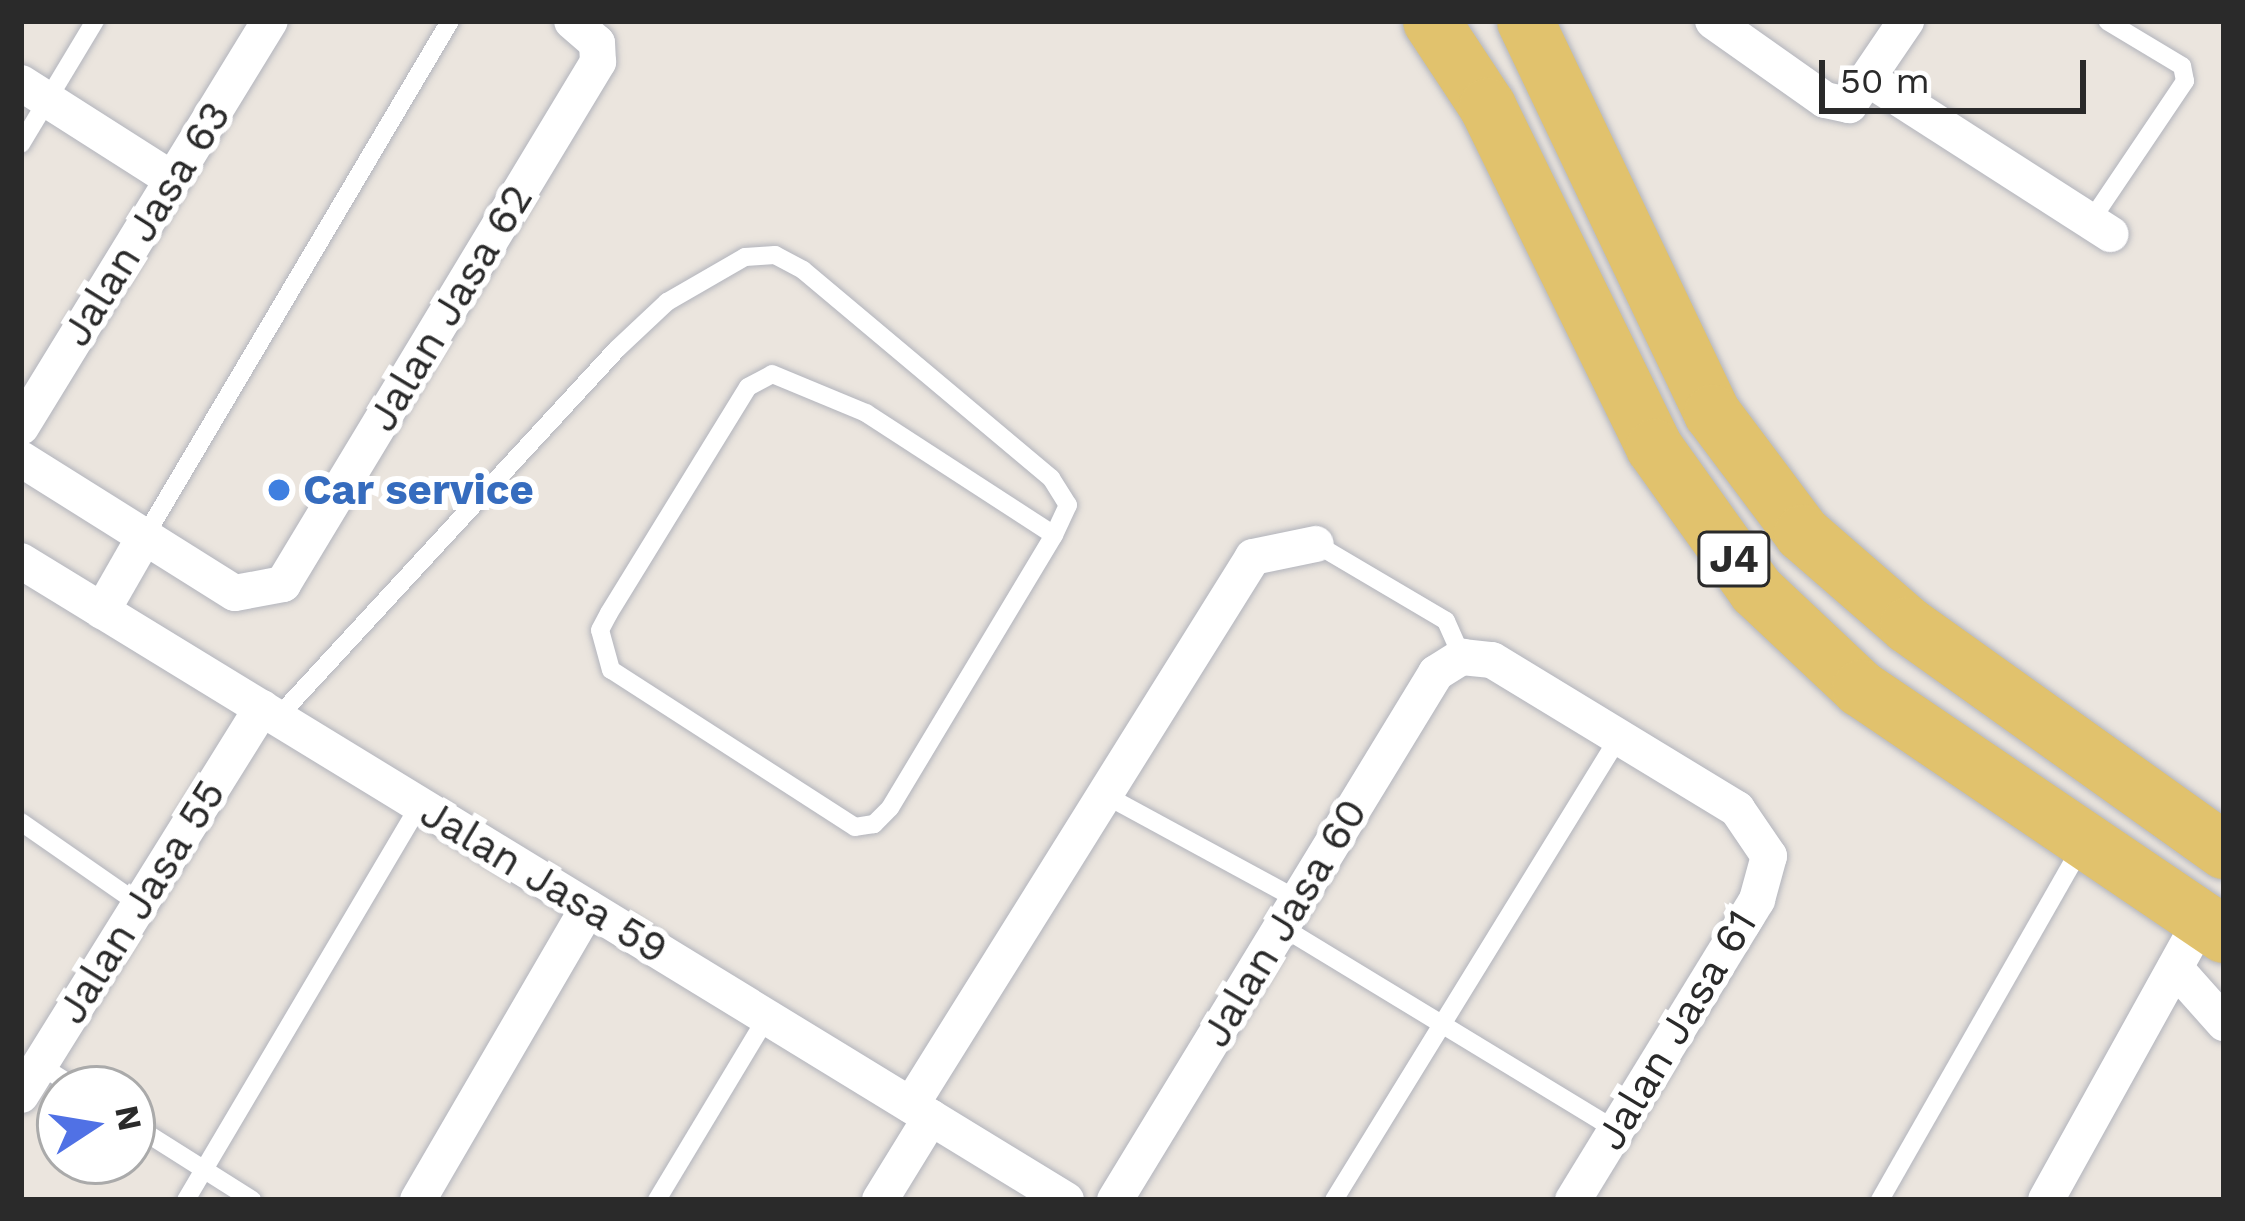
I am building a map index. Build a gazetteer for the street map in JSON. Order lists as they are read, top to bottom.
{
  "streets": {
    "main road": ["J4"],
    "street": [
      "Jalan Jasa 63",
      "Jalan Jasa 62",
      "Jalan Jasa 59",
      "Jalan Jasa 55",
      "Jalan Jasa 60",
      "Jalan Jasa 61"
    ]
  },
  "crossings": [
    ["Jalan Jasa 59", "Jalan Jasa 55"]
  ],
  "places": ["Car service"],
  "scale_bar": "50 m",
  "north": "right"
}
